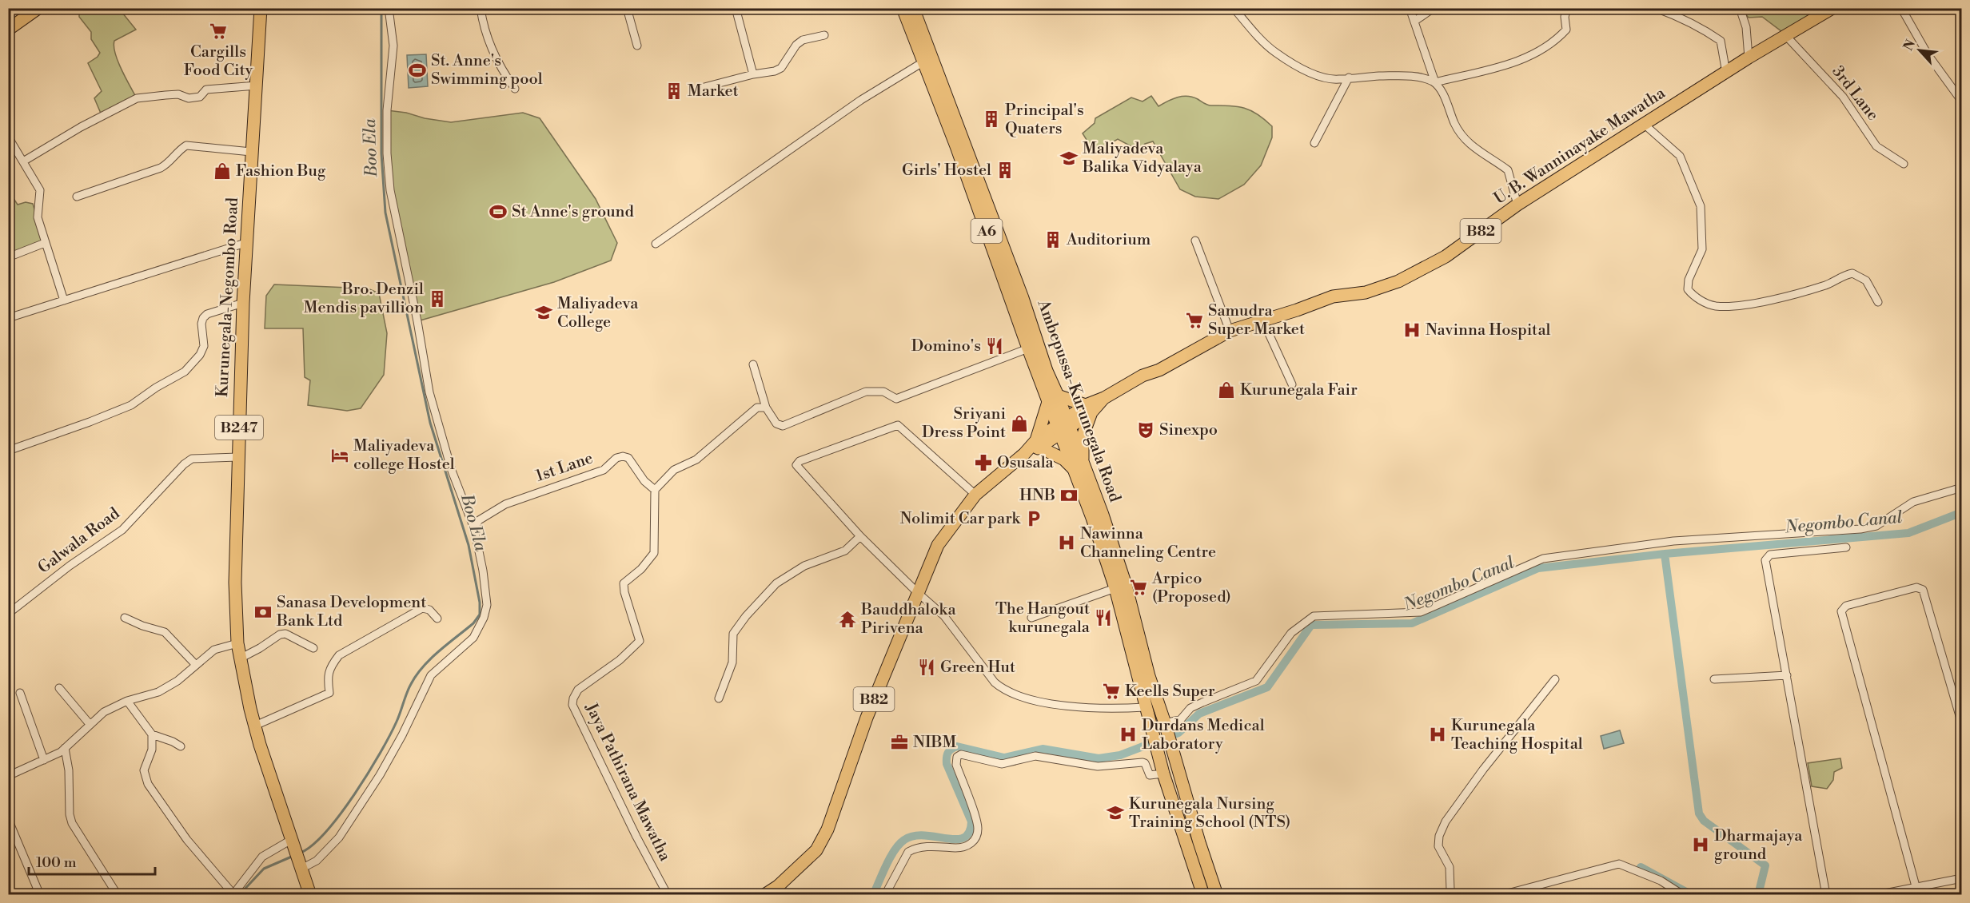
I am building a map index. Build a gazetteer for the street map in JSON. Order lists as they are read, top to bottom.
{
  "streets": {
    "main road": [
      "U. B. Wanninayake Mawatha",
      "A6",
      "B82",
      "Kurunegala-Negombo Road",
      "Ambepussa-Kurunegala Road",
      "B247"
    ],
    "street": [
      "3rd Lane",
      "1st Lane",
      "Galwala Road",
      "Jaya Pathirana Mawatha"
    ]
  },
  "crossings": [
    ["3rd Lane", "U. B. Wanninayake Mawatha"],
    ["U. B. Wanninayake Mawatha", "B82"],
    ["U. B. Wanninayake Mawatha", "Ambepussa-Kurunegala Road"],
    ["B82", "Ambepussa-Kurunegala Road"],
    ["Kurunegala-Negombo Road", "B247"],
    ["Kurunegala-Negombo Road", "Galwala Road"],
    ["1st Lane", "Jaya Pathirana Mawatha"]
  ],
  "water": ["Boo Ela", "Negombo Canal"],
  "places": {
    "supermarket": [
      "Cargills Food City",
      "Samudra Super Market",
      "Arpico (Proposed)",
      "Keells Super"
    ],
    "sports": ["St. Anne's Swimming pool", "St Anne's ground"],
    "building": [
      "Market",
      "Principal's Quaters",
      "Girls' Hostel",
      "Auditorium",
      "Bro. Denzil Mendis pavillion"
    ],
    "school or university": ["Maliyadeva Balika Vidyalaya", "Maliyadeva College", "Kurunegala Nursing Training School (NTS)"],
    "shop": ["Fashion Bug", "Kurunegala Fair", "Sriyani Dress Point"],
    "hospital": [
      "Navinna Hospital",
      "Nawinna Channeling Centre",
      "Durdans Medical Laboratory",
      "Kurunegala Teaching Hospital",
      "Dharmajaya ground"
    ],
    "restaurant": ["Domino's", "The Hangout kurunegala", "Green Hut"],
    "theatre": ["Sinexpo"],
    "hotel": ["Maliyadeva college Hostel"],
    "pharmacy": ["Osusala"],
    "bank": ["HNB", "Sanasa Development Bank Ltd"],
    "parking": ["Nolimit Car park"],
    "temple": ["Bauddhaloka Pirivena"],
    "office": ["NIBM"]
  },
  "scale_bar": "100 m",
  "north": "top left"
}
